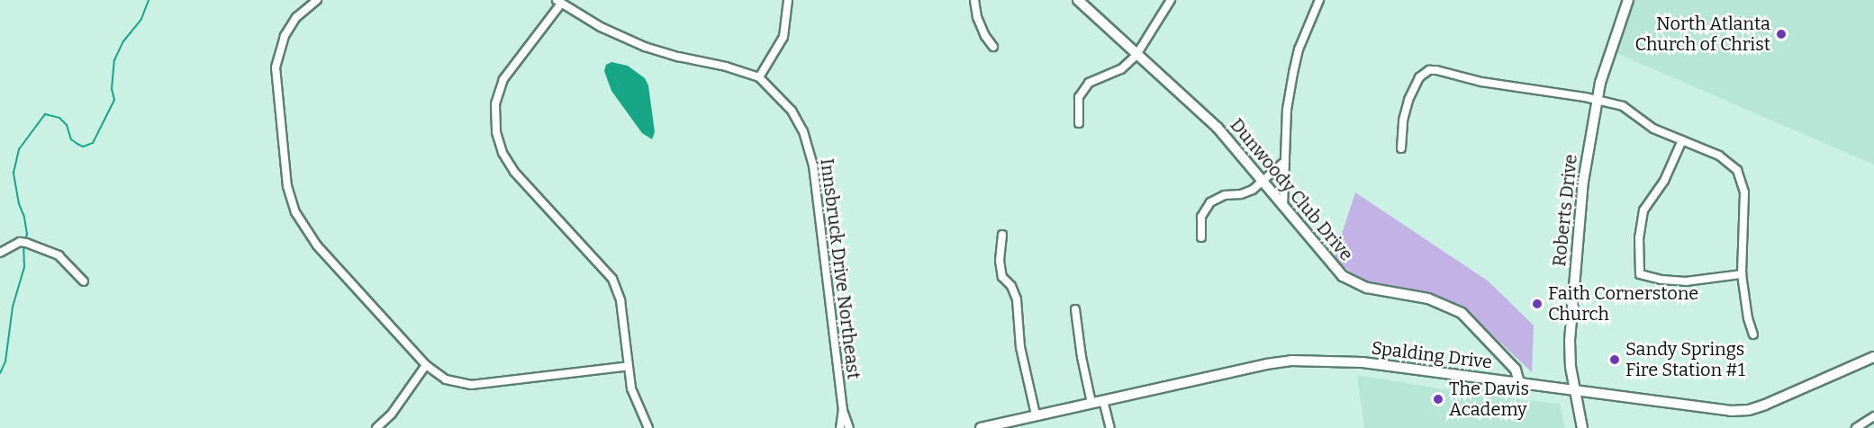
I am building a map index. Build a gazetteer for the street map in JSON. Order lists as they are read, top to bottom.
{
  "streets": {
    "street": [
      "Dunwoody Club Drive",
      "Roberts Drive",
      "Innsbruck Drive Northeast",
      "Spalding Drive"
    ]
  },
  "crossings": [
    ["Dunwoody Club Drive", "Spalding Drive"],
    ["Roberts Drive", "Spalding Drive"]
  ],
  "places": [
    "North Atlanta Church of Christ",
    "Faith Cornerstone Church",
    "Sandy Springs Fire Station #1",
    "The Davis Academy"
  ]
}
